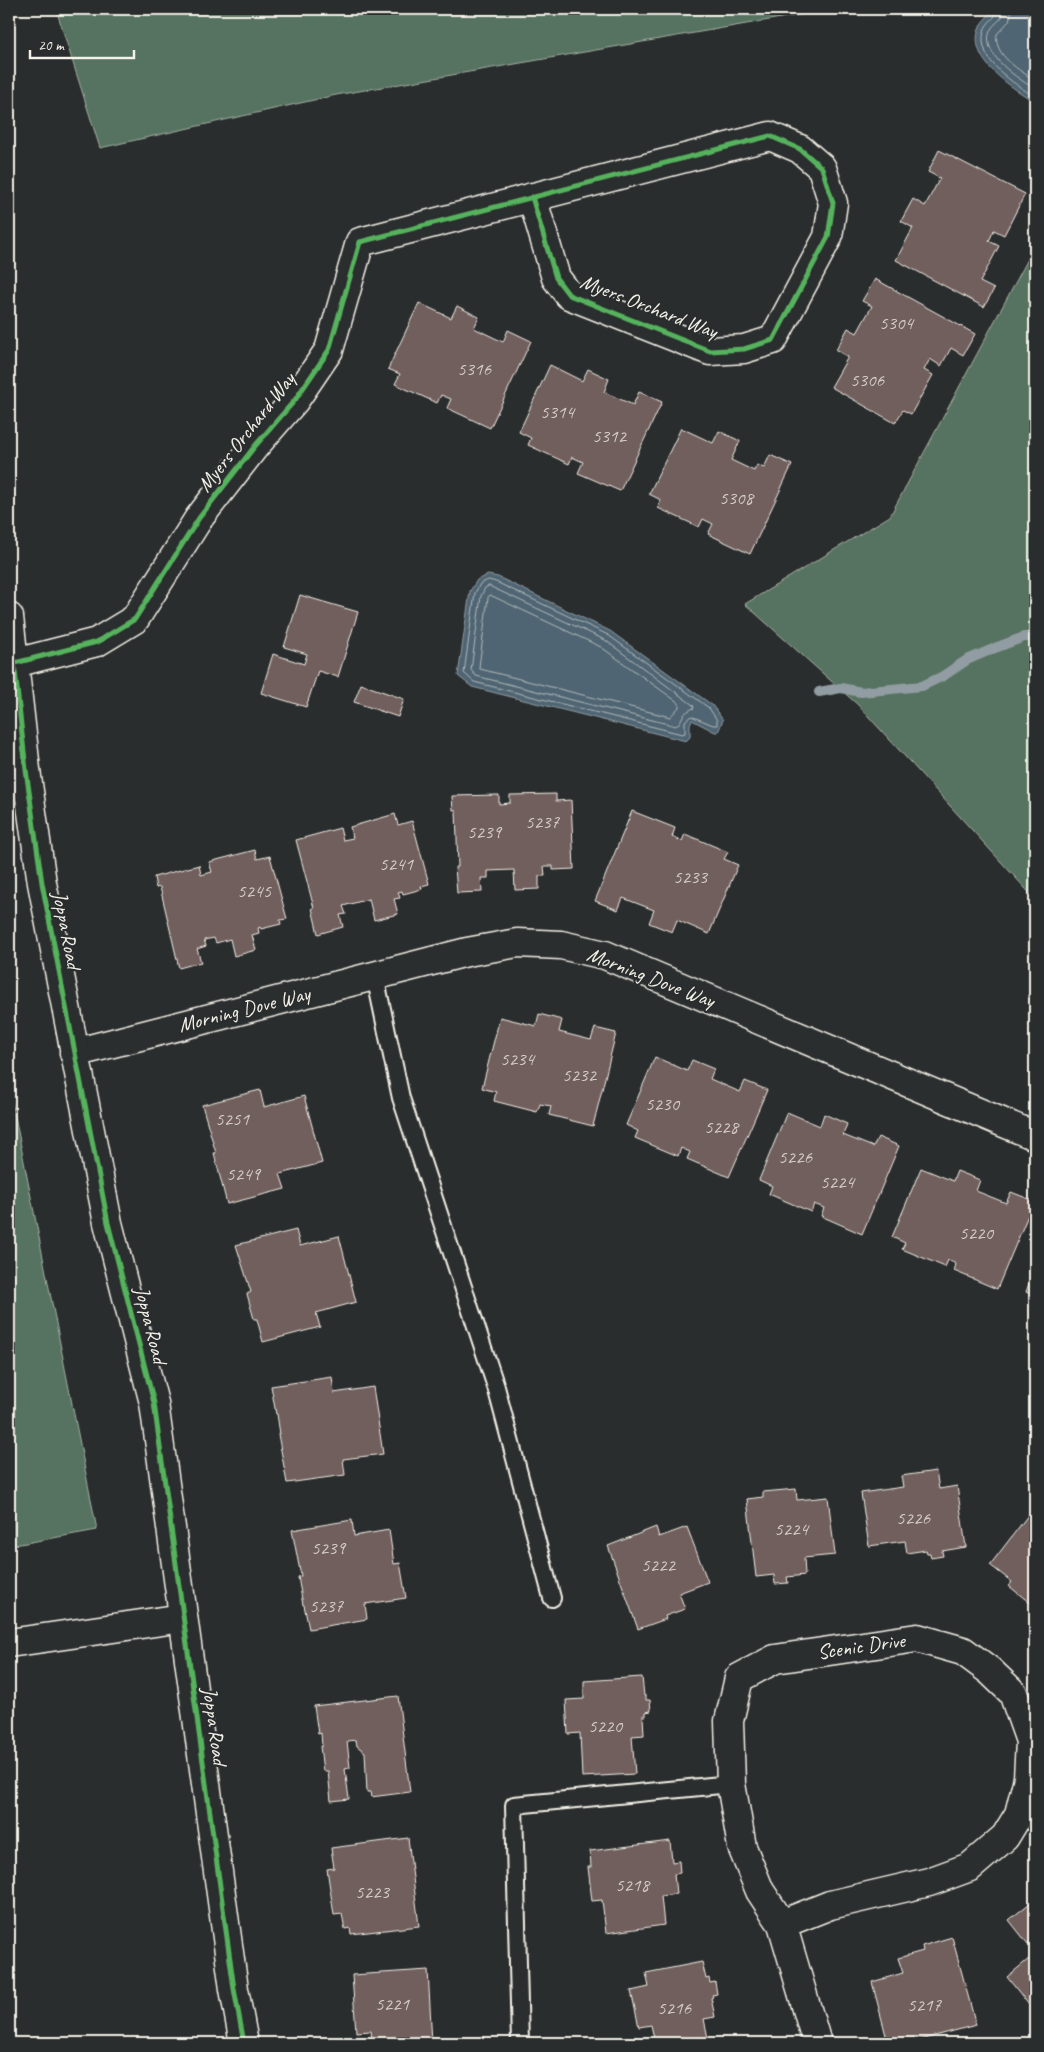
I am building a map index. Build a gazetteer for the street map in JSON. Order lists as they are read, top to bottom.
{
  "streets": {
    "street": [
      "Myers Orchard Way",
      "Joppa Road",
      "Morning Dove Way",
      "Scenic Drive"
    ]
  },
  "crossings": [
    ["Myers Orchard Way", "Joppa Road"],
    ["Joppa Road", "Morning Dove Way"]
  ],
  "house_numbers": [
    "5304",
    "5316",
    "5306",
    "5314",
    "5312",
    "5308",
    "5237",
    "5239",
    "5241",
    "5233",
    "5245",
    "5234",
    "5232",
    "5230",
    "5251",
    "5228",
    "5226",
    "5249",
    "5224",
    "5220",
    "5226",
    "5224",
    "5239",
    "5222",
    "5237",
    "5220",
    "5218",
    "5223",
    "5221",
    "5217",
    "5216"
  ],
  "scale_bar": "20 m"
}
